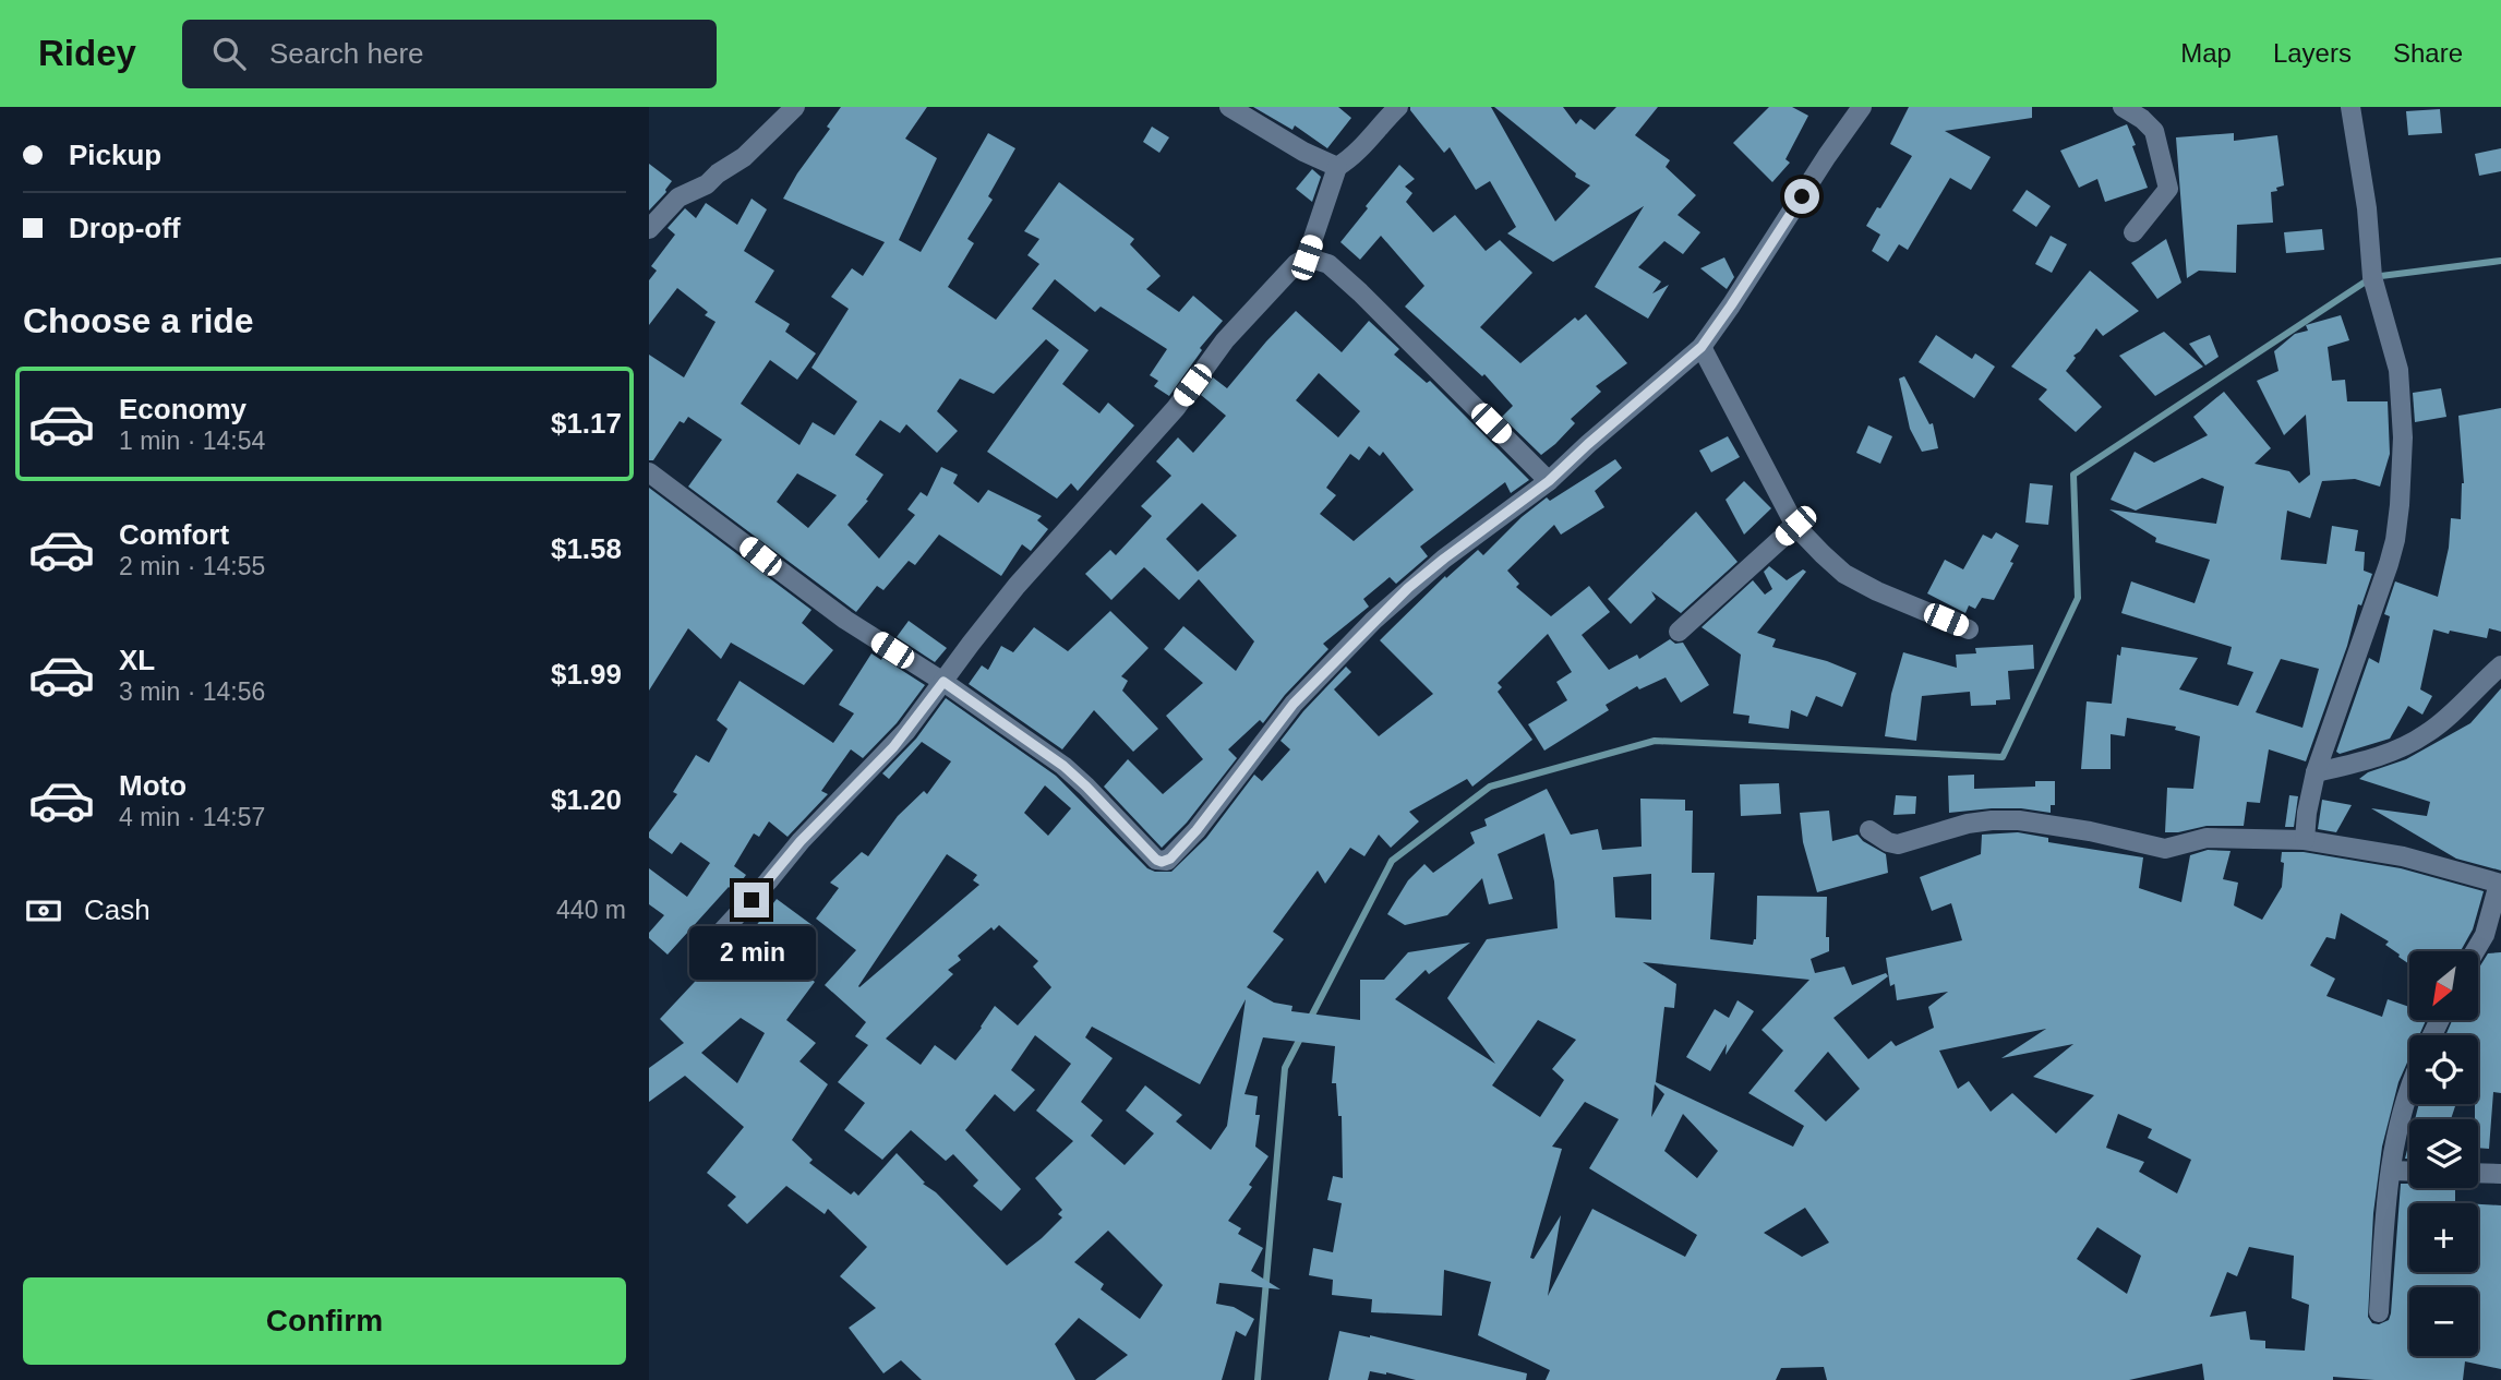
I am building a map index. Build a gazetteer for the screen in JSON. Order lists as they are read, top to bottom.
{
  "north": "bottom left",
  "page": {
    "header": "Ridey",
    "search": "Search here",
    "nav": ["Map", "Layers", "Share"],
    "banner": ["Pickup", "Drop-off"],
    "heading": "Choose a ride",
    "list": [
      {
        "name": "Economy",
        "note": "1 min · 14:54",
        "value": "$1.17"
      },
      {
        "name": "Comfort",
        "note": "2 min · 14:55",
        "value": "$1.58"
      },
      {
        "name": "XL",
        "note": "3 min · 14:56",
        "value": "$1.99"
      },
      {
        "name": "Moto",
        "note": "4 min · 14:57",
        "value": "$1.20"
      }
    ],
    "pay": ["Cash", "440 m"],
    "bubble": "2 min",
    "map_buttons": ["+", "−"],
    "buttons": "Confirm"
  }
}
